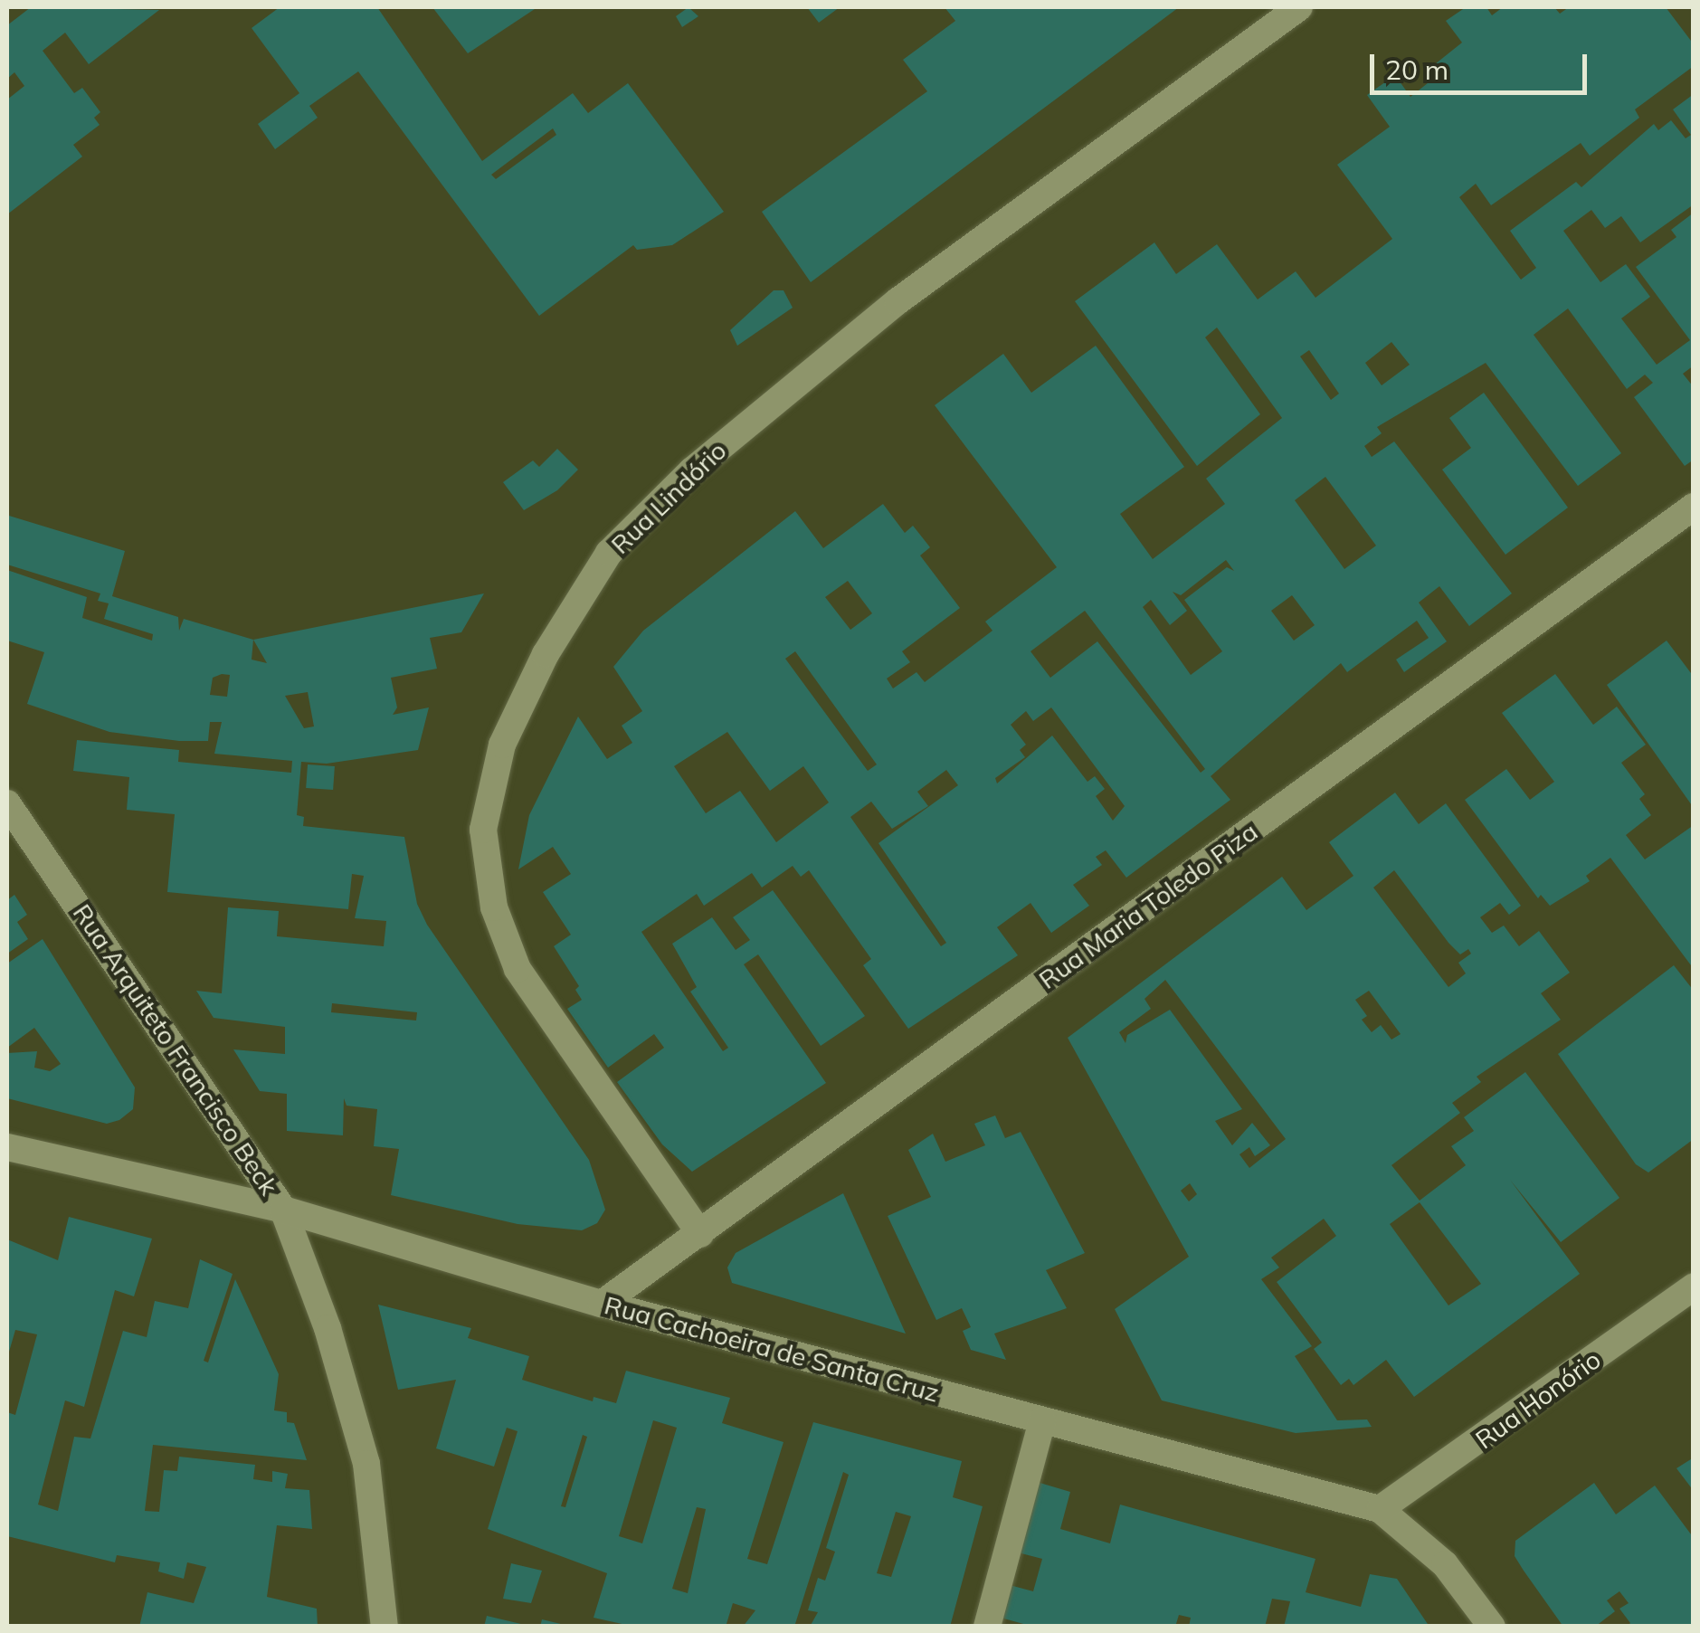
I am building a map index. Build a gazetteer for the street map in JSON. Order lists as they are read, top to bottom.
{
  "streets": {
    "street": [
      "Rua Lindório",
      "Rua Maria Toledo Piza",
      "Rua Arquiteto Francisco Beck",
      "Rua Cachoeira de Santa Cruz",
      "Rua Honório"
    ]
  },
  "crossings": [
    ["Rua Lindório", "Rua Maria Toledo Piza"],
    ["Rua Maria Toledo Piza", "Rua Cachoeira de Santa Cruz"],
    ["Rua Arquiteto Francisco Beck", "Rua Cachoeira de Santa Cruz"],
    ["Rua Cachoeira de Santa Cruz", "Rua Honório"]
  ],
  "scale_bar": "20 m"
}
